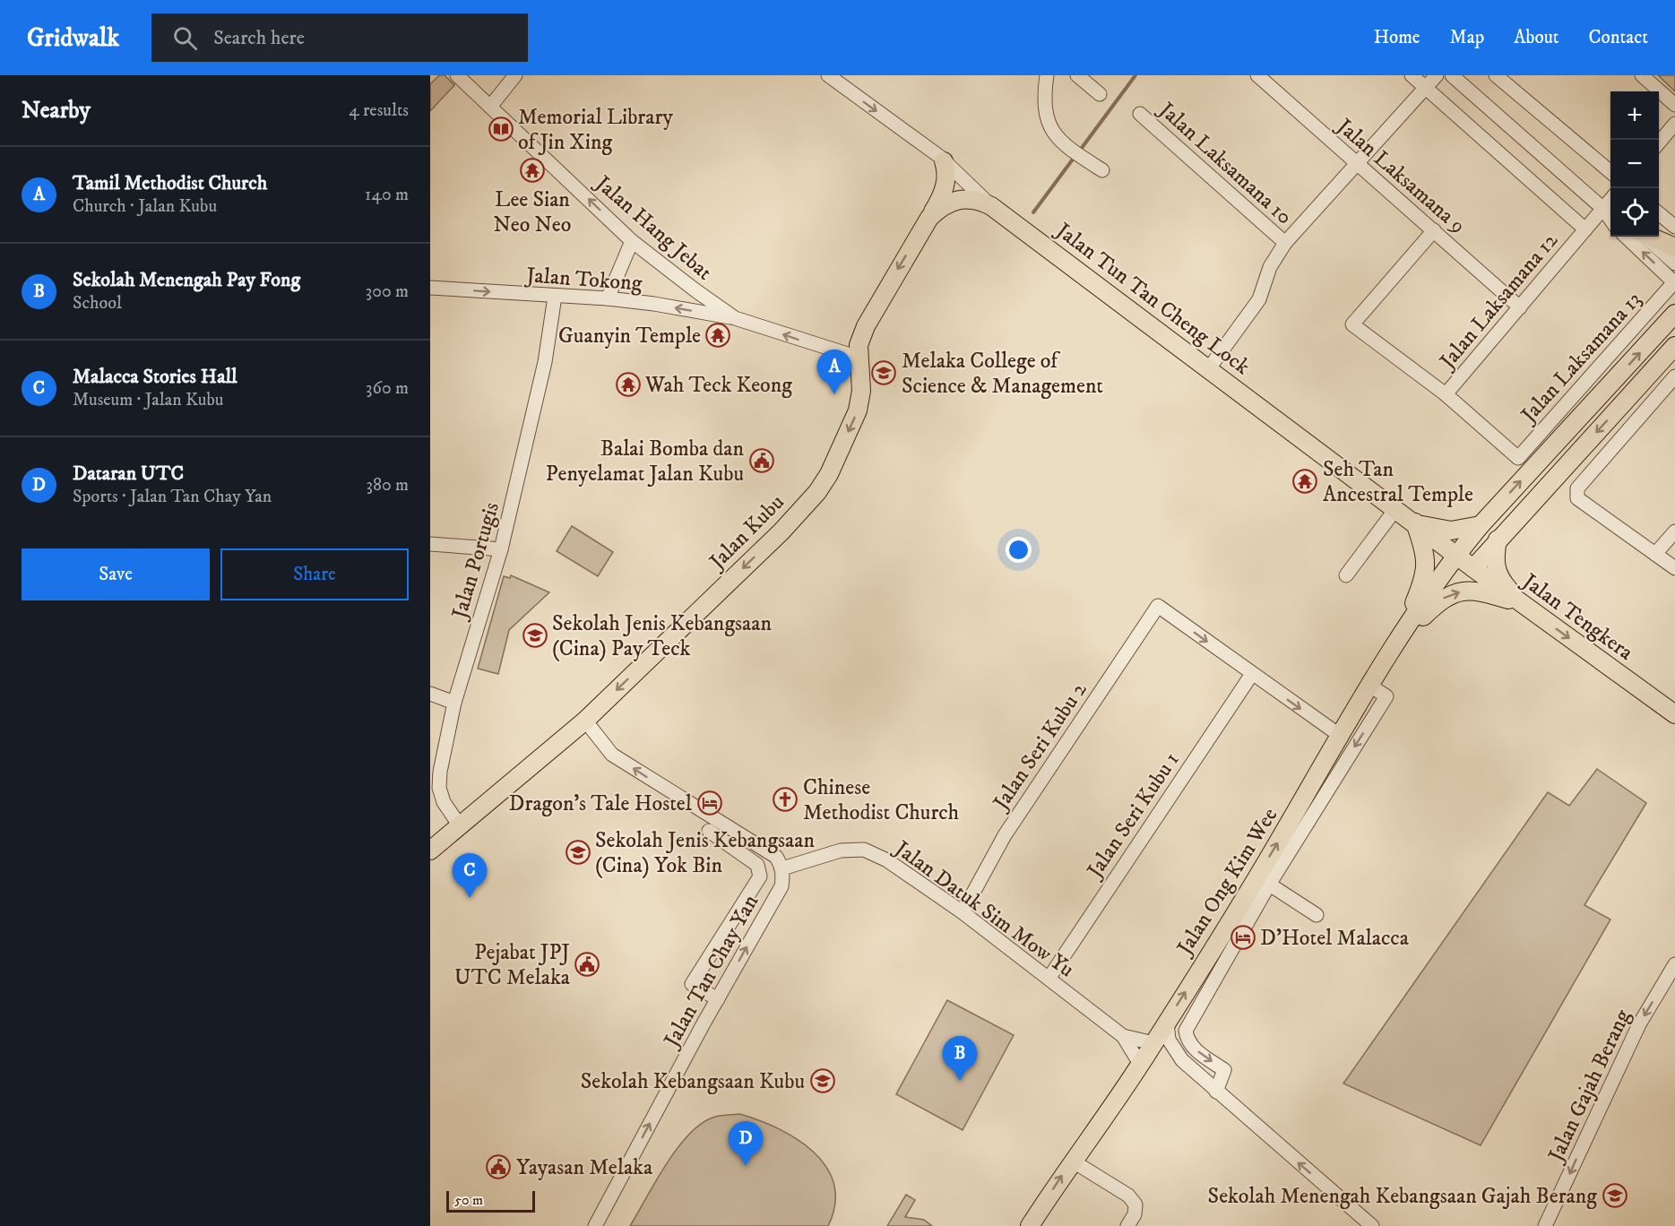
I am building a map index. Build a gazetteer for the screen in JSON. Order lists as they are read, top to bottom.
{
  "streets": {
    "main road": [
      "Jalan Tun Tan Cheng Lock",
      "Jalan Kubu",
      "Jalan Tengkera",
      "Jalan Ong Kim Wee"
    ],
    "street": [
      "Jalan Laksamana 10",
      "Jalan Laksamana 9",
      "Jalan Hang Jebat",
      "Jalan Tokong",
      "Jalan Laksamana 12",
      "Jalan Laksamana 13",
      "Jalan Portugis",
      "Jalan Seri Kubu 2",
      "Jalan Seri Kubu 1",
      "Jalan Datuk Sim Mow Yu",
      "Jalan Tan Chay Yan",
      "Jalan Gajah Berang"
    ]
  },
  "crossings": [
    ["Jalan Laksamana 9", "Jalan Laksamana 12"],
    ["Jalan Hang Jebat", "Jalan Tokong"],
    ["Jalan Hang Jebat", "Jalan Kubu"],
    ["Jalan Tokong", "Jalan Portugis"],
    ["Jalan Tun Tan Cheng Lock", "Jalan Kubu"],
    ["Jalan Tun Tan Cheng Lock", "Jalan Tengkera"],
    ["Jalan Tun Tan Cheng Lock", "Jalan Ong Kim Wee"],
    ["Jalan Laksamana 12", "Jalan Laksamana 13"],
    ["Jalan Kubu", "Jalan Portugis"],
    ["Jalan Tengkera", "Jalan Ong Kim Wee"],
    ["Jalan Seri Kubu 2", "Jalan Seri Kubu 1"],
    ["Jalan Seri Kubu 2", "Jalan Datuk Sim Mow Yu"],
    ["Jalan Seri Kubu 1", "Jalan Datuk Sim Mow Yu"],
    ["Jalan Ong Kim Wee", "Jalan Datuk Sim Mow Yu"],
    ["Jalan Datuk Sim Mow Yu", "Jalan Tan Chay Yan"]
  ],
  "one_way": [
    "Jalan Hang Jebat",
    "Jalan Kubu",
    "Jalan Tengkera",
    "Jalan Tan Chay Yan",
    "Jalan Gajah Berang"
  ],
  "places": {
    "library": ["Memorial Library of Jin Xing"],
    "temple": [
      "Lee Sian Neo Neo",
      "Guanyin Temple",
      "Wah Teck Keong",
      "Seh Tan Ancestral Temple"
    ],
    "school or university": [
      "Melaka College of Science & Management",
      "Sekolah Jenis Kebangsaan (Cina) Pay Teck",
      "Sekolah Jenis Kebangsaan (Cina) Yok Bin",
      "Sekolah Kebangsaan Kubu",
      "Sekolah Menengah Kebangsaan Gajah Berang"
    ],
    "public building": ["Balai Bomba dan Penyelamat Jalan Kubu", "Pejabat JPJ UTC Melaka", "Yayasan Melaka"],
    "church": ["Chinese Methodist Church"],
    "hotel": ["Dragon's Tale Hostel", "D'Hotel Malacca"]
  },
  "scale_bar": "50 m",
  "page": {
    "header": "Gridwalk",
    "search": "Search here",
    "nav": [
      "Home",
      "Map",
      "About",
      "Contact"
    ],
    "heading": ["Nearby", "4 results"],
    "map_buttons": ["+", "−"],
    "list": [
      {
        "mark": "A",
        "name": "Tamil Methodist Church",
        "note": "Church · Jalan Kubu",
        "value": "140 m"
      },
      {
        "mark": "B",
        "name": "Sekolah Menengah Pay Fong",
        "note": "School",
        "value": "300 m"
      },
      {
        "mark": "C",
        "name": "Malacca Stories Hall",
        "note": "Museum · Jalan Kubu",
        "value": "360 m"
      },
      {
        "mark": "D",
        "name": "Dataran UTC",
        "note": "Sports · Jalan Tan Chay Yan",
        "value": "380 m"
      }
    ],
    "pins": [
      "A",
      "C",
      "B",
      "D"
    ],
    "buttons": ["Save", "Share"],
    "scale": "50 m"
  }
}
